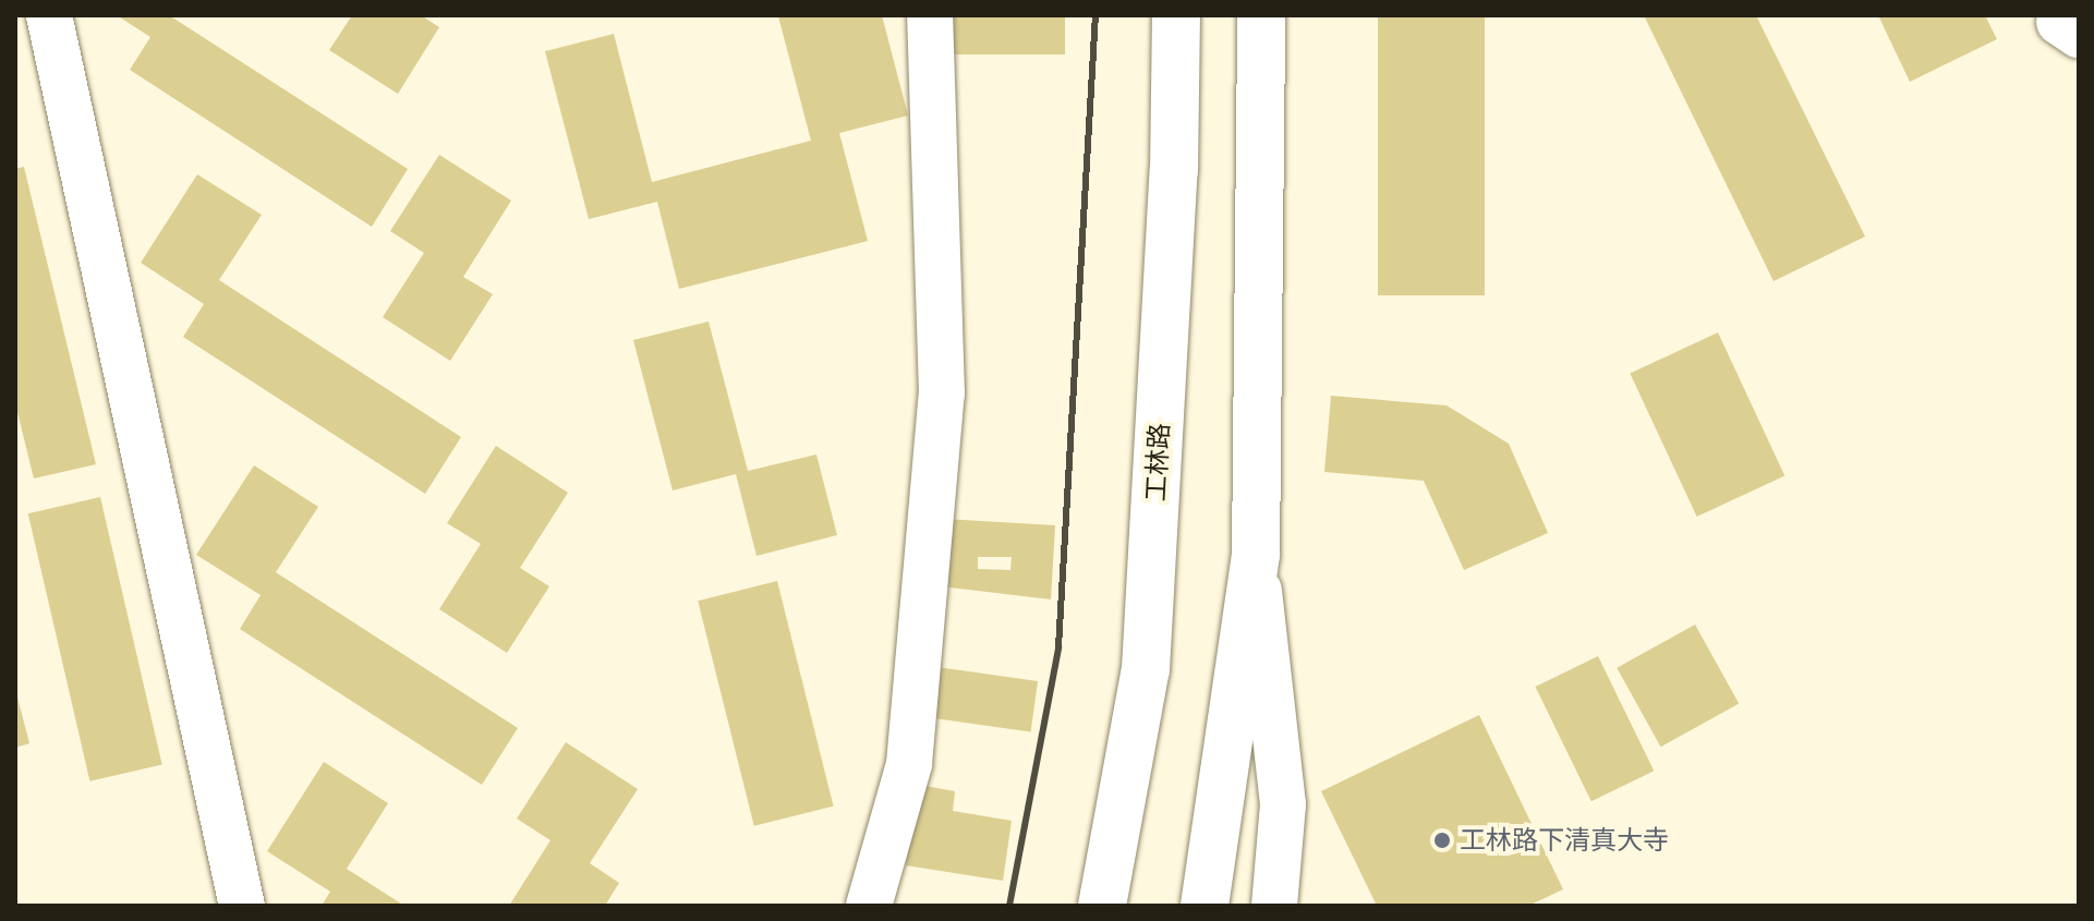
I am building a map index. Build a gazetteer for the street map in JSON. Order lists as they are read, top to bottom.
{
  "streets": {
    "highway": ["工林路"]
  },
  "places": ["工林路下清真大寺"]
}
